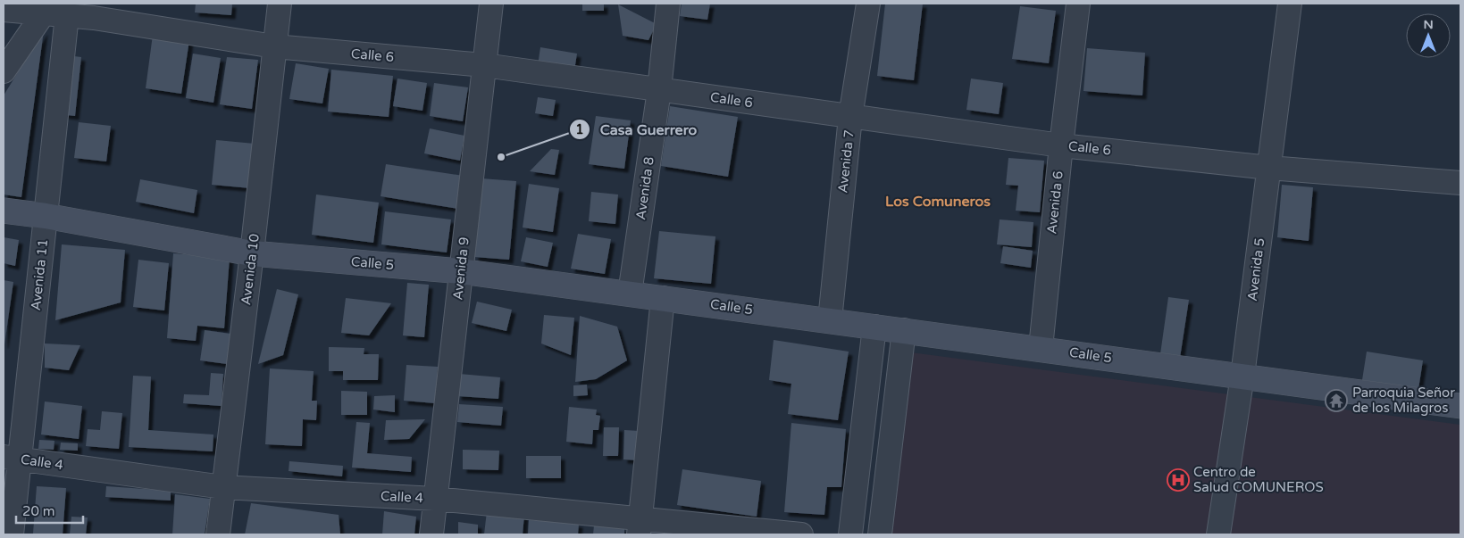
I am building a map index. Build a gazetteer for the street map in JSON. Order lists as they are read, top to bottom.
{
  "streets": {
    "street": [
      "Calle 6",
      "Avenida 7",
      "Avenida 8",
      "Avenida 6",
      "Calle 5",
      "Avenida 9",
      "Avenida 10",
      "Avenida 5",
      "Avenida 11",
      "Calle 4"
    ]
  },
  "crossings": [
    ["Calle 6", "Avenida 7"],
    ["Calle 6", "Avenida 8"],
    ["Calle 6", "Avenida 6"],
    ["Calle 6", "Avenida 9"],
    ["Calle 6", "Avenida 10"],
    ["Calle 6", "Avenida 5"],
    ["Calle 6", "Avenida 11"],
    ["Avenida 7", "Calle 5"],
    ["Avenida 8", "Calle 5"],
    ["Avenida 6", "Calle 5"],
    ["Calle 5", "Avenida 9"],
    ["Calle 5", "Avenida 10"],
    ["Calle 5", "Avenida 5"],
    ["Calle 5", "Avenida 11"],
    ["Avenida 9", "Calle 4"],
    ["Avenida 10", "Calle 4"],
    ["Avenida 11", "Calle 4"]
  ],
  "districts": ["Los Comuneros"],
  "places": {
    "other": ["Casa Guerrero"],
    "temple": ["Parroquia Señor de los Milagros"],
    "hospital": ["Centro de Salud COMUNEROS"]
  },
  "scale_bar": "20 m",
  "north": "top"
}
